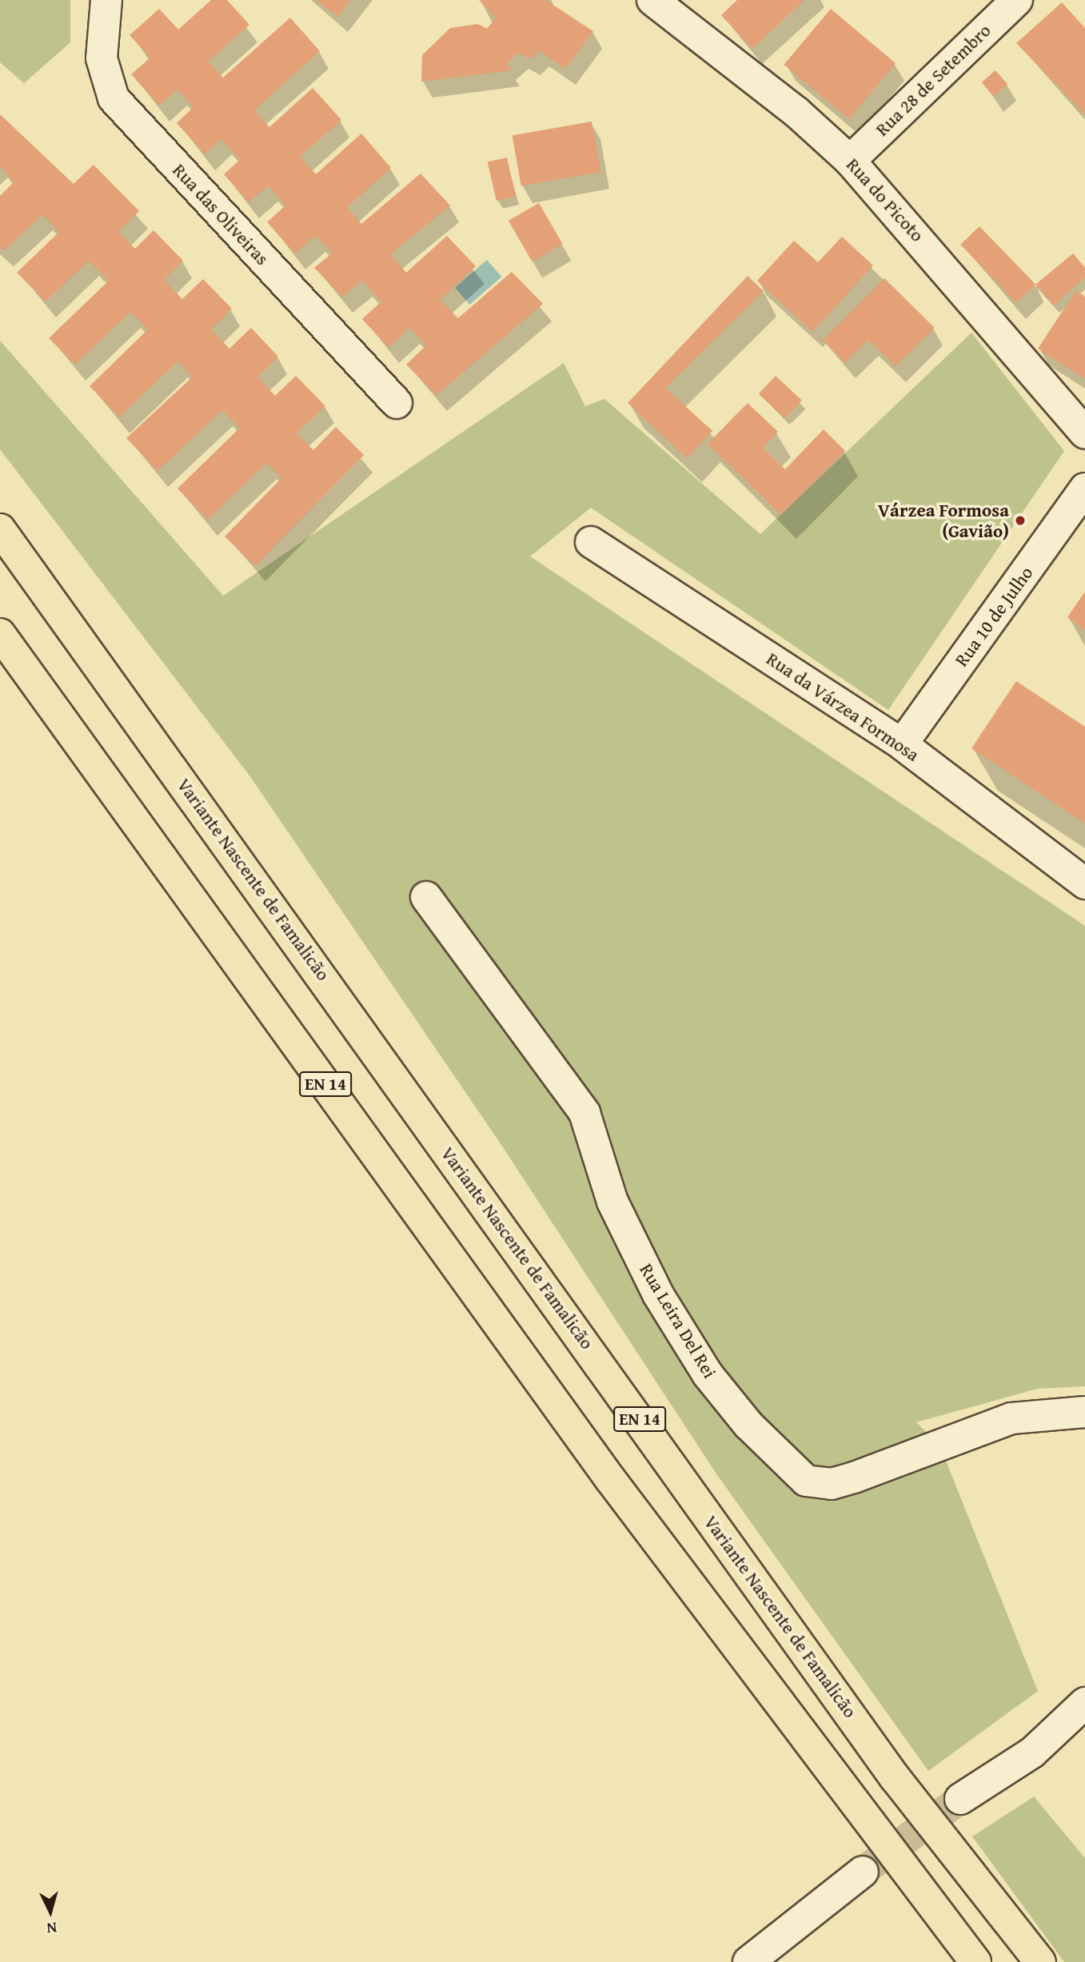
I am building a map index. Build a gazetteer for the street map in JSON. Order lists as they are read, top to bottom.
{
  "streets": {
    "highway": ["Variante Nascente de Famalicão", "EN 14"],
    "street": [
      "Rua 28 de Setembro",
      "Rua do Picoto",
      "Rua das Oliveiras",
      "Rua 10 de Julho",
      "Rua da Várzea Formosa",
      "Rua Leira Del Rei"
    ]
  },
  "crossings": [
    ["Rua 28 de Setembro", "Rua do Picoto"],
    ["Rua 10 de Julho", "Rua da Várzea Formosa"]
  ],
  "places": ["Várzea Formosa (Gavião)"],
  "north": "bottom"
}
